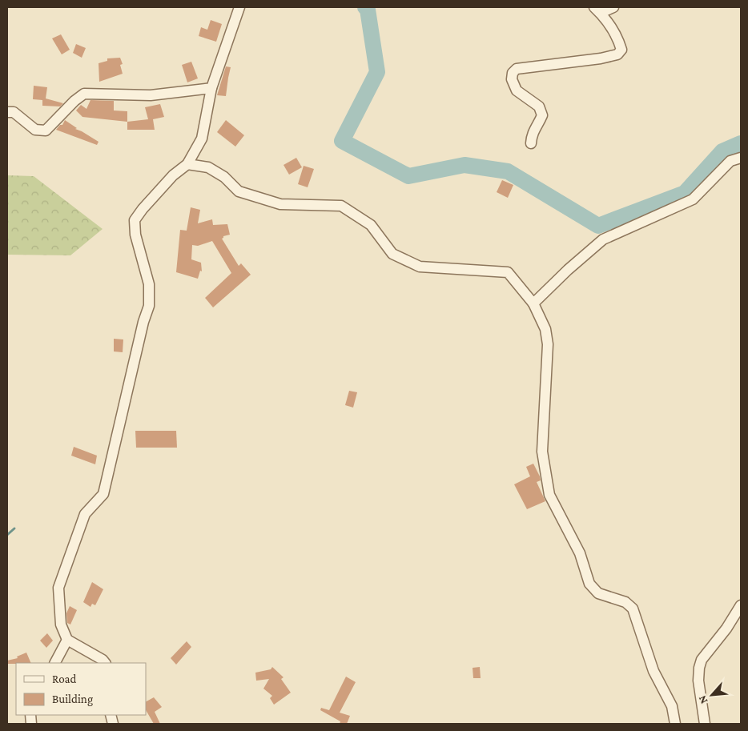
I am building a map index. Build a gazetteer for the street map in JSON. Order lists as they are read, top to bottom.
{
  "legend": ["Road", "Building"],
  "north": "bottom left"
}
